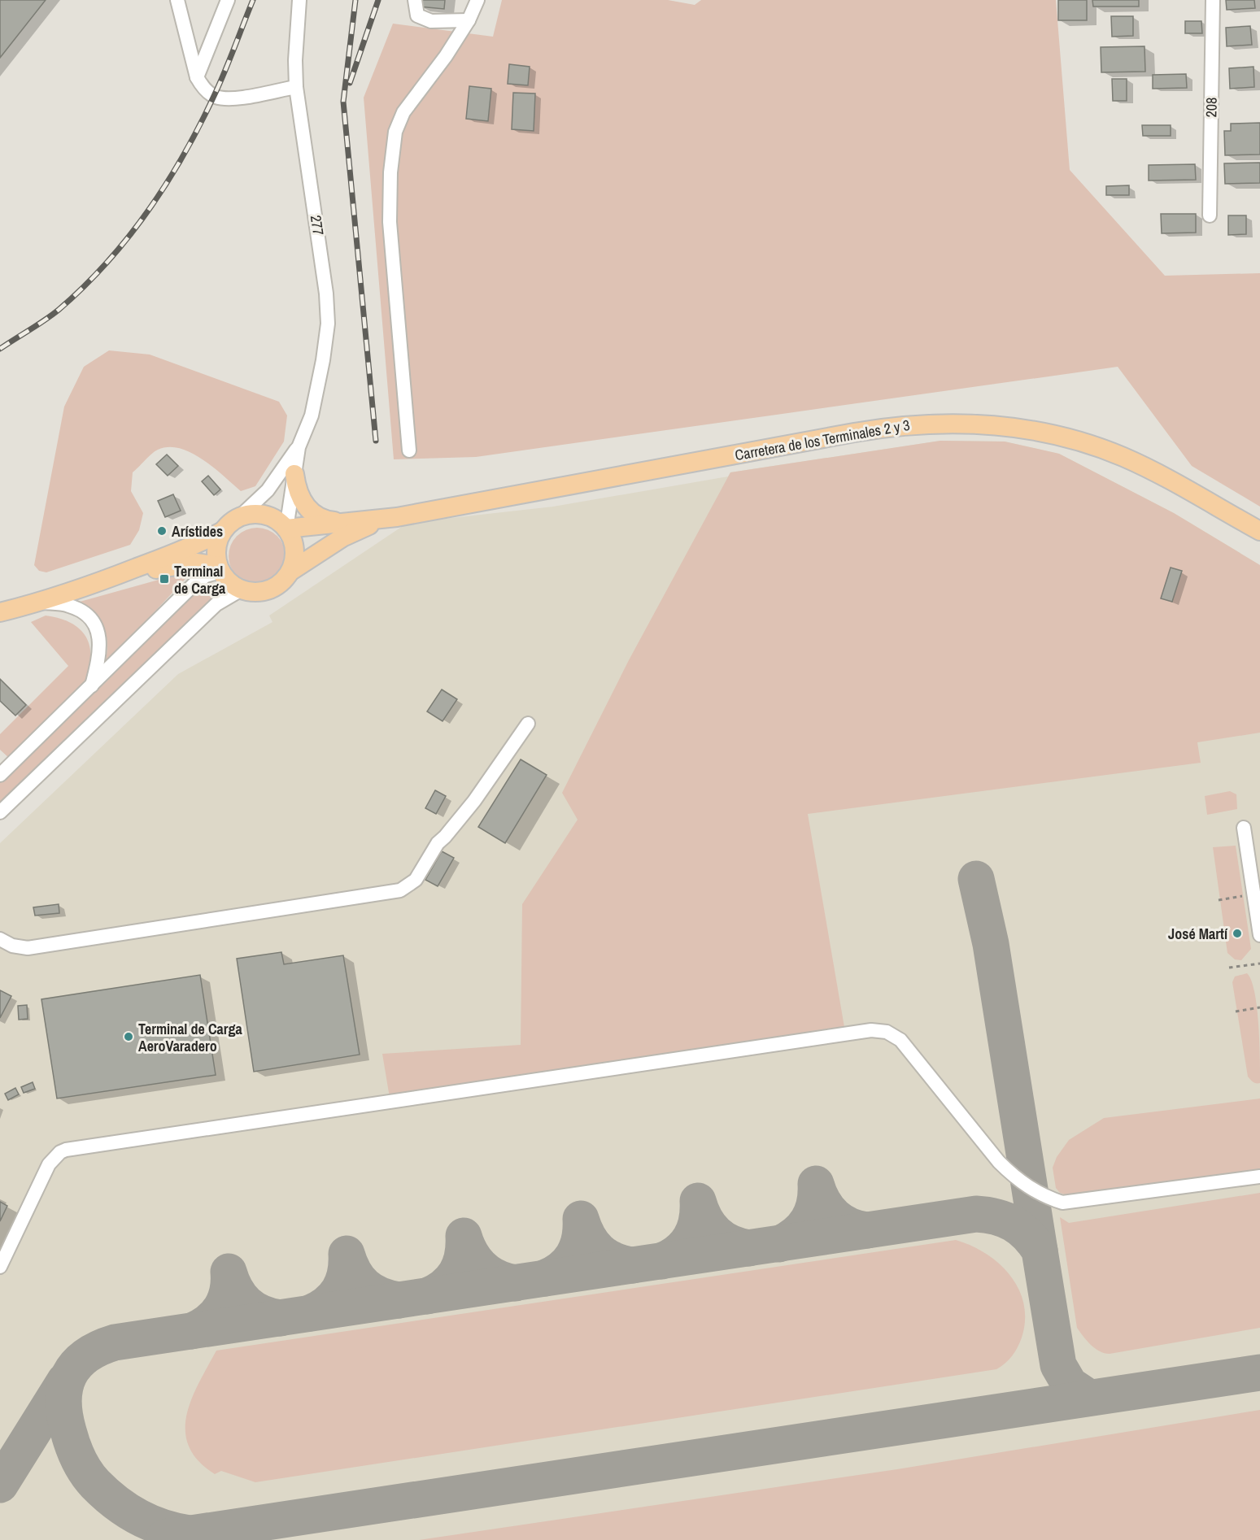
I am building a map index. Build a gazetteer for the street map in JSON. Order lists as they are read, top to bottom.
{
  "streets": {
    "main road": ["Carretera de los Terminales 2 y 3"],
    "street": ["208", "277"]
  },
  "crossings": [
    ["277", "Carretera de los Terminales 2 y 3"]
  ],
  "places": {
    "other": ["Arístides", "José Martí", "Terminal de Carga AeroVaradero"],
    "transit": ["Terminal de Carga"]
  }
}
